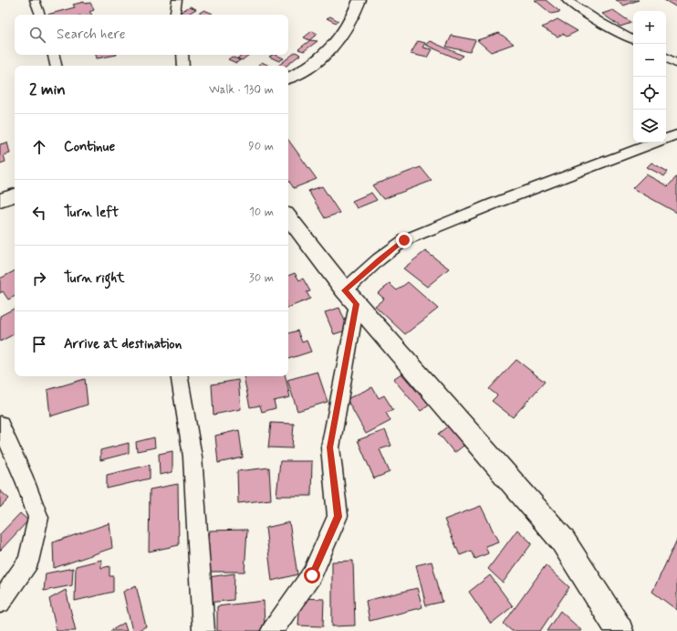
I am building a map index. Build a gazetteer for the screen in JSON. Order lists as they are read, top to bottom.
{
  "page": {
    "map_buttons": ["+", "−"],
    "search": "Search here",
    "heading": ["2 min", "Walk · 130 m"],
    "list": [
      ["Continue", "90 m"],
      ["Turn left", "10 m"],
      ["Turn right", "30 m"],
      "Arrive at destination"
    ]
  }
}
